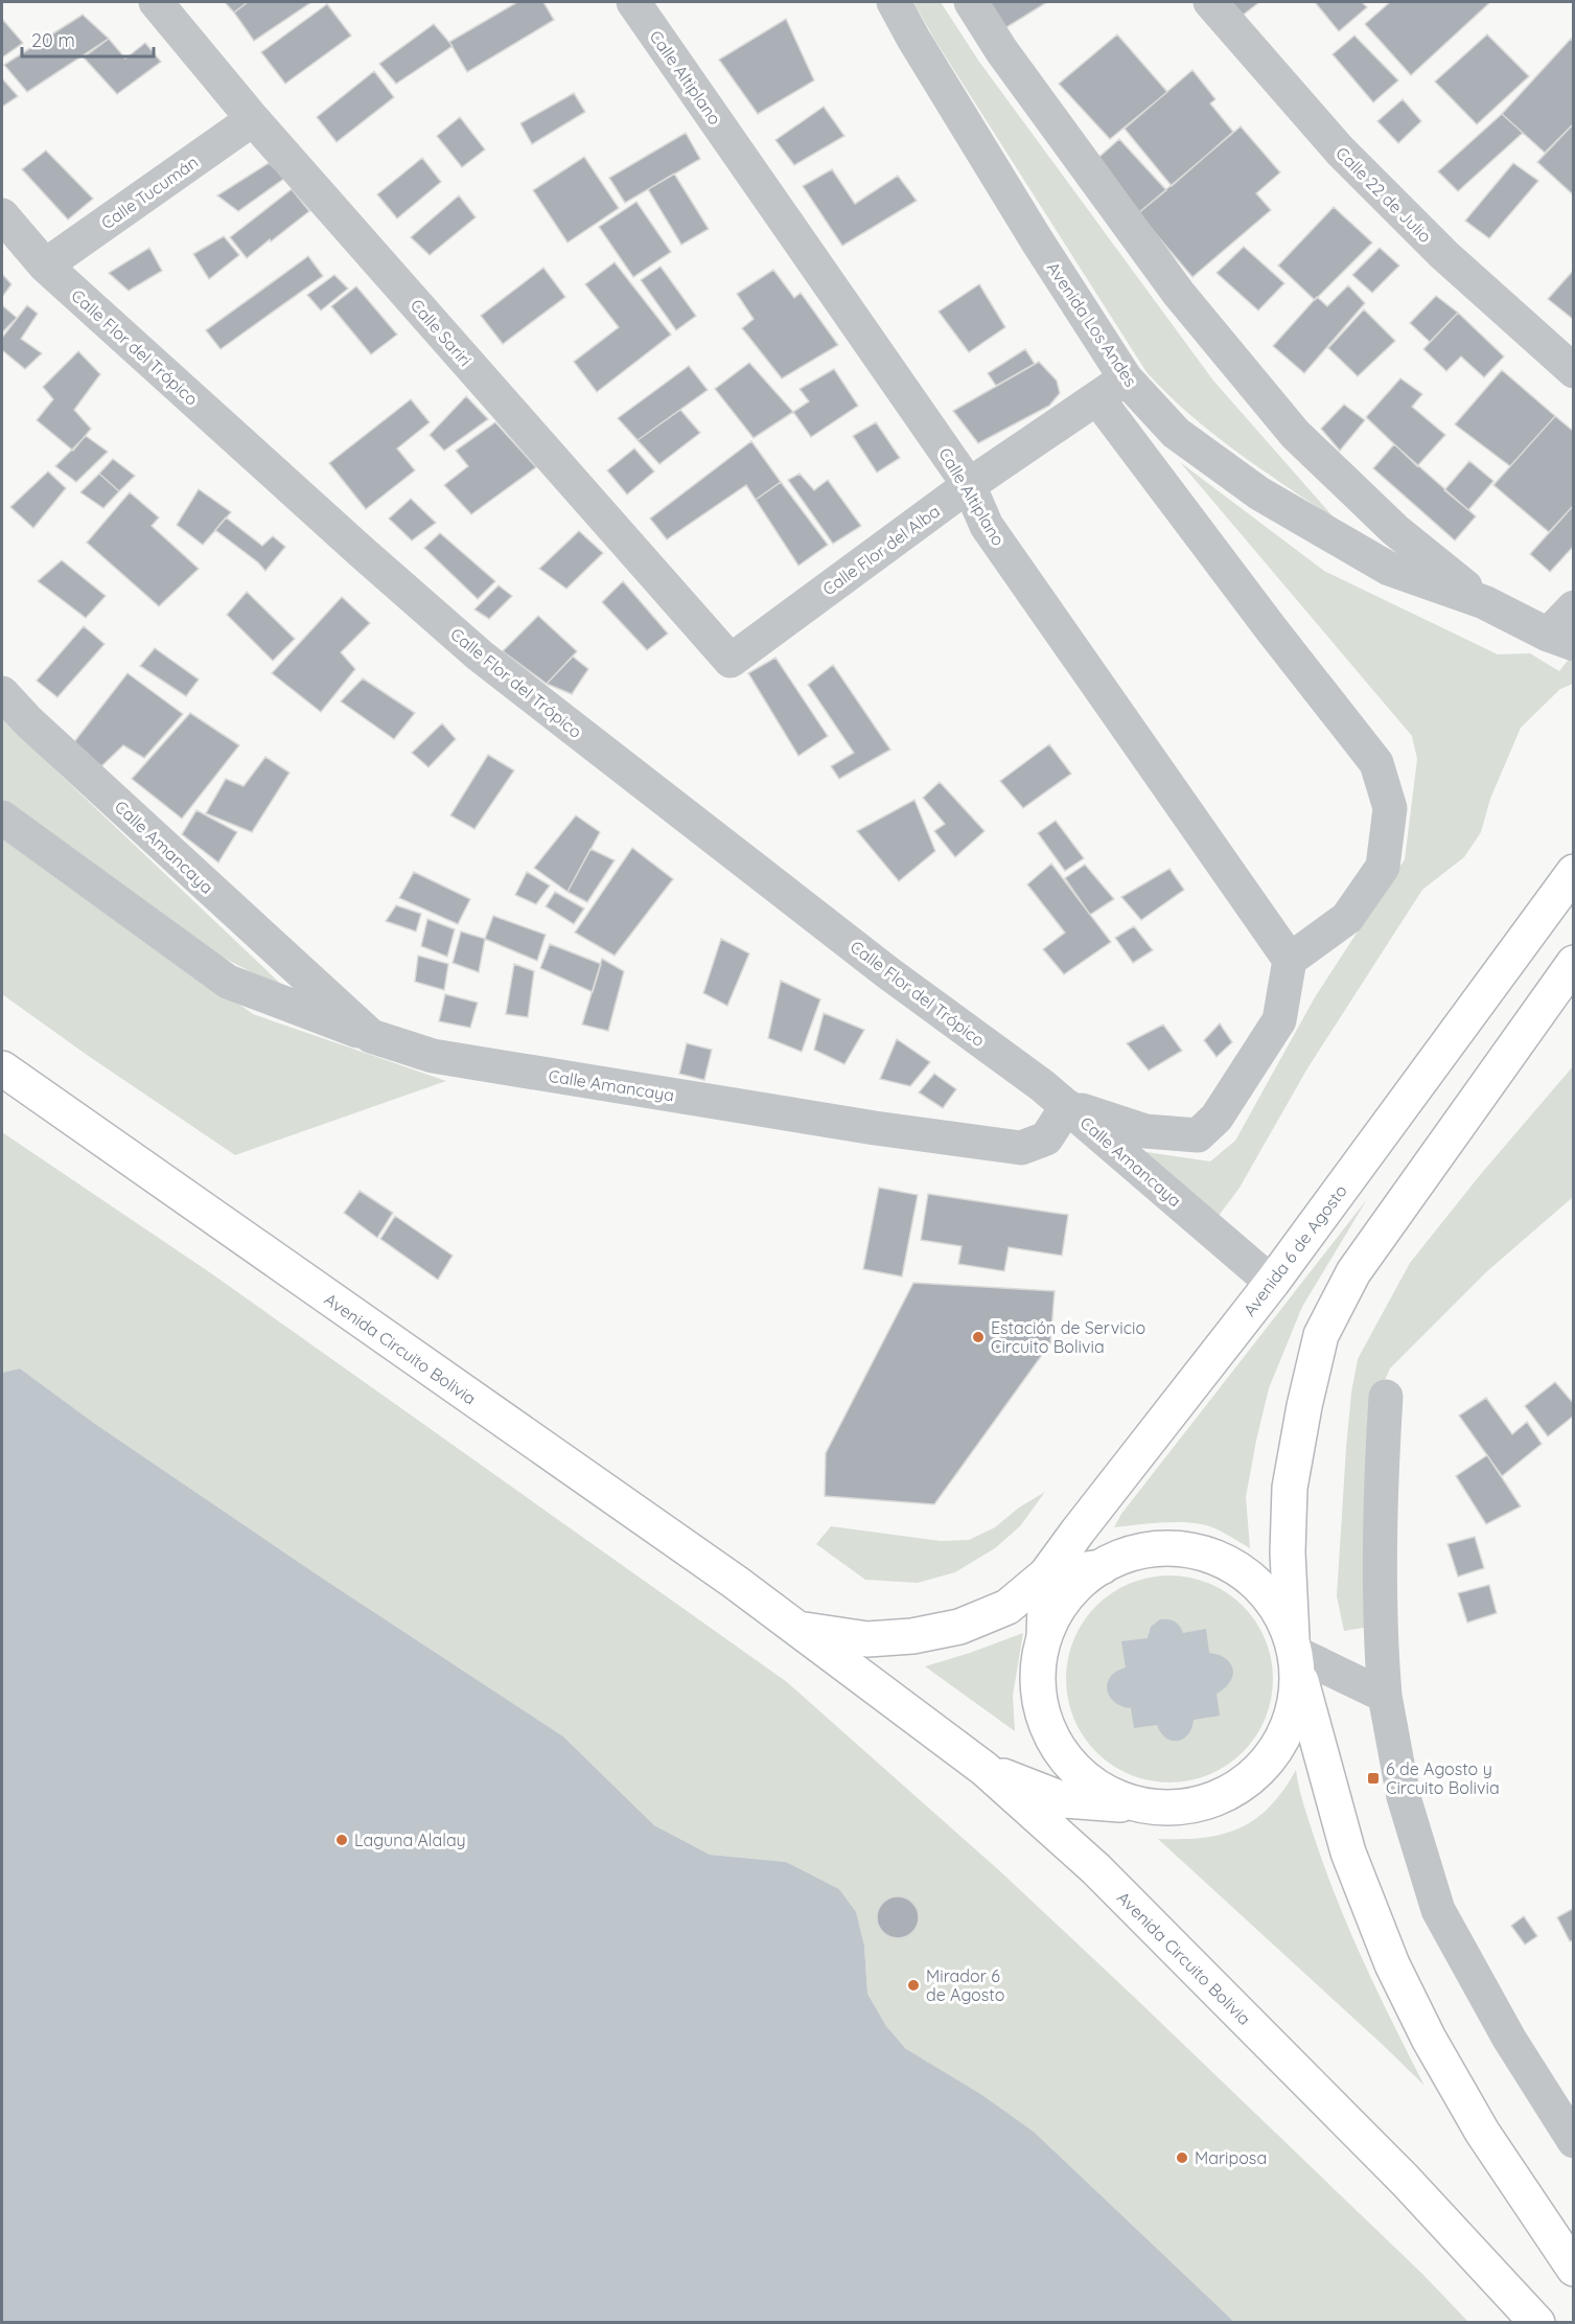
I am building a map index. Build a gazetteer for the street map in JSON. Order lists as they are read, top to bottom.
{
  "streets": {
    "main road": ["Avenida 6 de Agosto", "Avenida Circuito Bolivia"],
    "street": [
      "Calle Altiplano",
      "Calle Tucumán",
      "Calle 22 de Julio",
      "Avenida Los Andes",
      "Calle Sariri",
      "Calle Flor del Trópico",
      "Calle Flor del Alba",
      "Calle Amancaya"
    ]
  },
  "crossings": [
    ["Calle Altiplano", "Calle Flor del Alba"],
    ["Calle Tucumán", "Calle Sariri"],
    ["Calle Tucumán", "Calle Flor del Trópico"],
    ["Avenida Los Andes", "Calle Flor del Alba"],
    ["Calle Sariri", "Calle Flor del Alba"],
    ["Calle Flor del Trópico", "Calle Amancaya"],
    ["Calle Amancaya", "Avenida 6 de Agosto"],
    ["Avenida 6 de Agosto", "Avenida Circuito Bolivia"]
  ],
  "places": {
    "other": [
      "Estación de Servicio Circuito Bolivia",
      "Laguna Alalay",
      "Mirador 6 de Agosto",
      "Mariposa"
    ],
    "transit": ["6 de Agosto y Circuito Bolivia"]
  },
  "scale_bar": "20 m"
}
